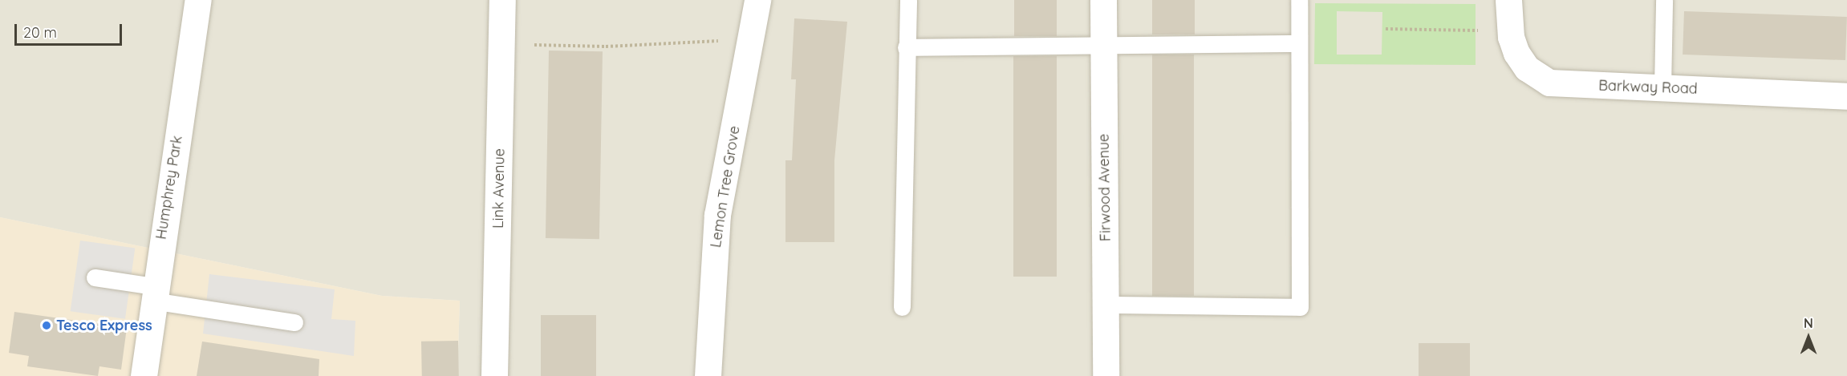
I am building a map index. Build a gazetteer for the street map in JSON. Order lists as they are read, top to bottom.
{
  "streets": {
    "street": [
      "Barkway Road",
      "Lemon Tree Grove",
      "Humphrey Park",
      "Firwood Avenue",
      "Link Avenue"
    ]
  },
  "places": ["Tesco Express"],
  "scale_bar": "20 m",
  "north": "top"
}
